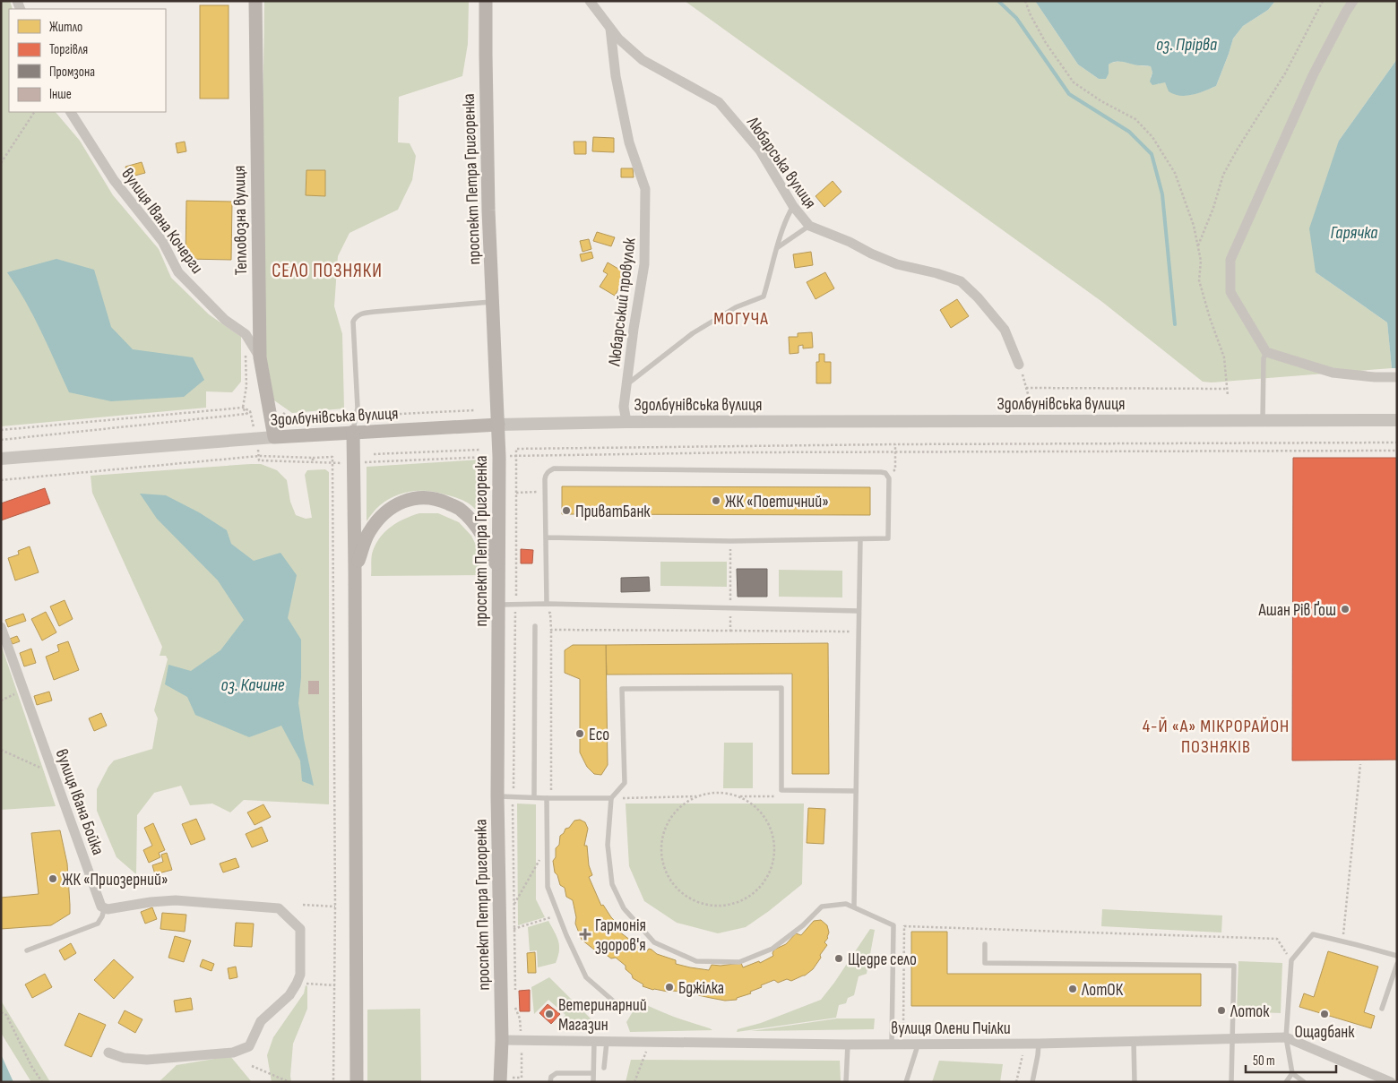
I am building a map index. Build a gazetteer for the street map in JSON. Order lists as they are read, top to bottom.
{
  "streets": {
    "main road": ["проспект Петра Григоренка", "Тепловозна вулиця", "Здолбунівська вулиця"],
    "street": [
      "Любарська вулиця",
      "вулиця Івана Кочерги",
      "Любарський провулок",
      "вулиця Івана Бойка",
      "вулиця Олени Пчілки"
    ]
  },
  "crossings": [
    ["Любарська вулиця", "Любарський провулок"],
    ["проспект Петра Григоренка", "Здолбунівська вулиця"],
    ["проспект Петра Григоренка", "вулиця Олени Пчілки"],
    ["вулиця Івана Кочерги", "Тепловозна вулиця"],
    ["Тепловозна вулиця", "Здолбунівська вулиця"],
    ["Любарський провулок", "Здолбунівська вулиця"]
  ],
  "districts": ["СЕЛО ПОЗНЯКИ", "МОГУЧА", "4-Й «А» МІКРОРАЙОН ПОЗНЯКІВ"],
  "water": ["оз. Прірва", "Гарячка", "оз. Качине"],
  "places": {
    "other": [
      "ЖК «Поетичний»",
      "ПриватБанк",
      "Ашан Рів Ґош",
      "Eco",
      "ЖК «Приозерний»",
      "Щедре село",
      "Бджілка",
      "ЛотОК",
      "Лоток",
      "Ветеринарний Магазин",
      "Ощадбанк"
    ],
    "health": ["Гармонія здоров'я"]
  },
  "legend": [
    "Житло",
    "Торгівля",
    "Промзона",
    "Інше"
  ],
  "scale_bar": "50 m"
}
